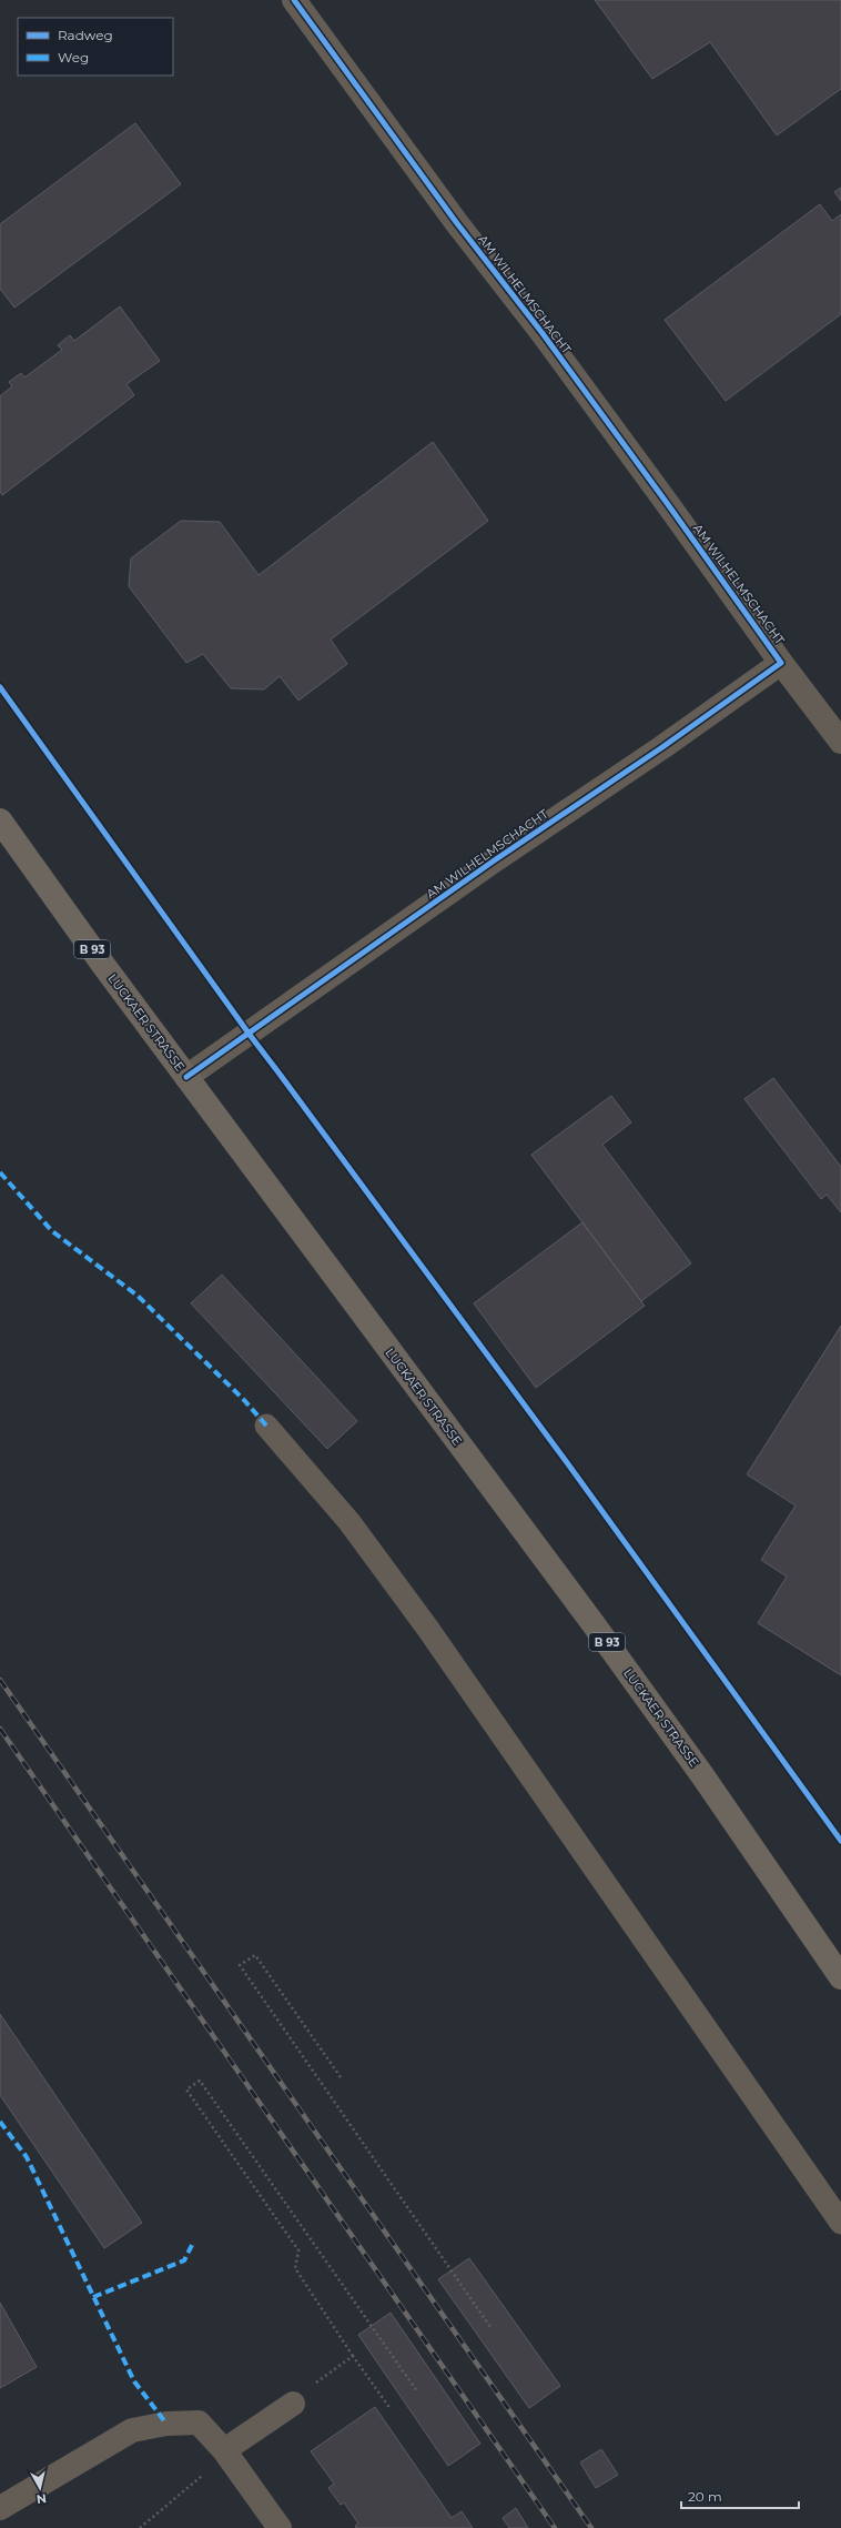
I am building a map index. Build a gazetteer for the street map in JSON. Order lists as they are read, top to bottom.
{
  "streets": {
    "main road": ["B 93", "LUCKAER STRASSE"],
    "street": ["AM WILHELMSCHACHT"]
  },
  "crossings": [
    ["AM WILHELMSCHACHT", "LUCKAER STRASSE"]
  ],
  "legend": ["Radweg", "Weg"],
  "scale_bar": "20 m",
  "north": "bottom"
}
